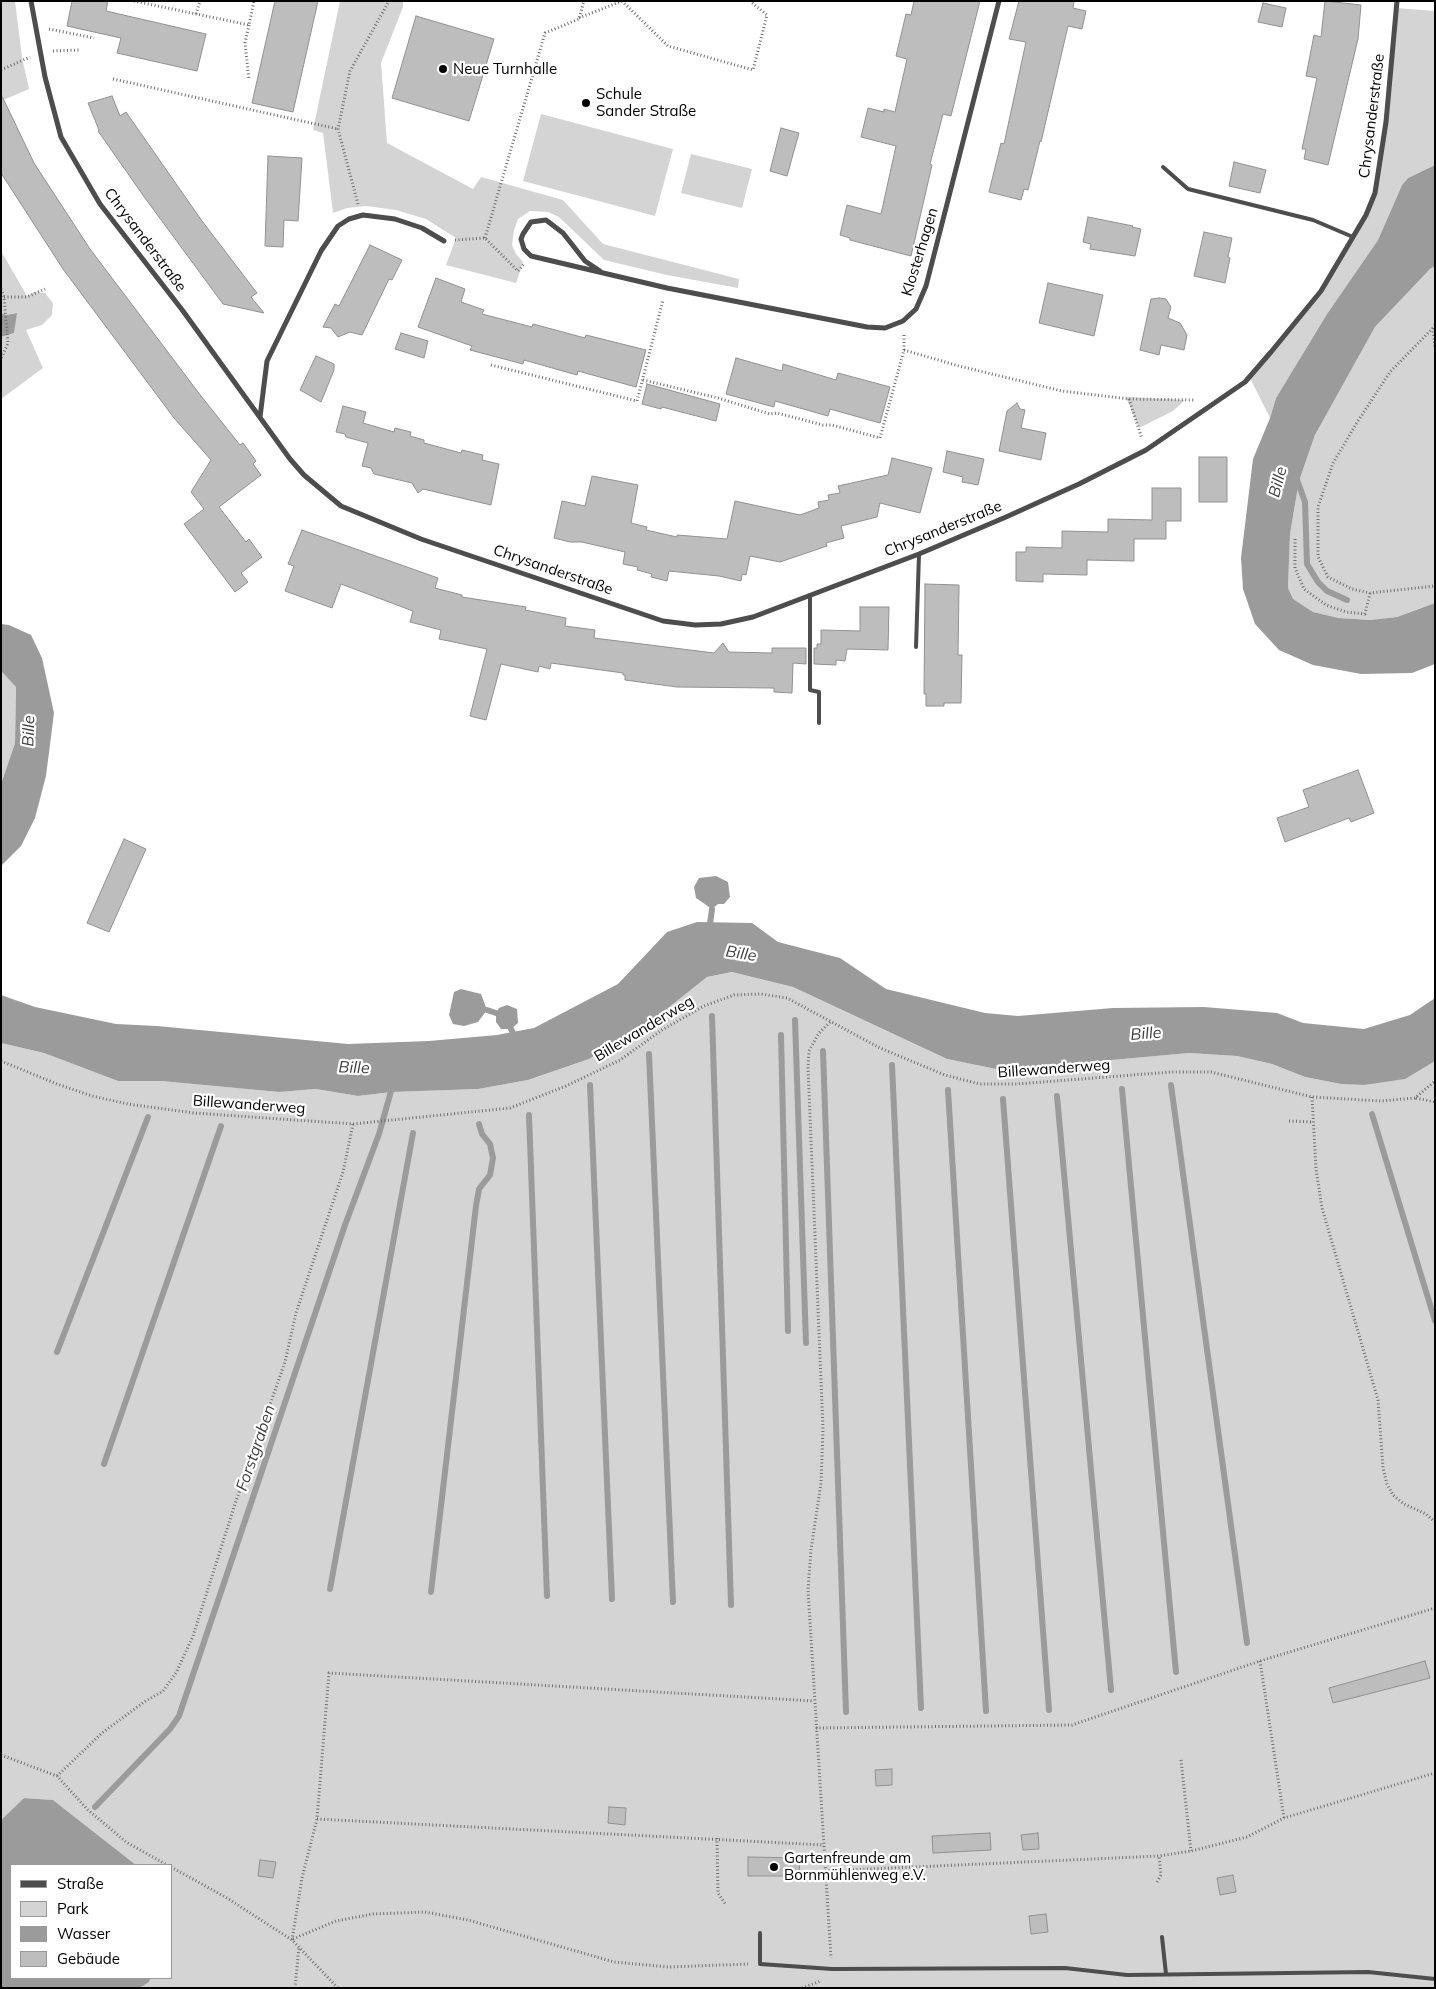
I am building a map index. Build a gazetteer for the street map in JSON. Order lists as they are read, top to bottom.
{
  "streets": {
    "street": ["Chrysanderstraße", "Klosterhagen"],
    "path": ["Billewanderweg"]
  },
  "water": ["Bille", "Forstgraben"],
  "places": ["Neue Turnhalle", "Schule Sander Straße", "Gartenfreunde am Bornmühlenweg e.V."],
  "legend": [
    "Straße",
    "Park",
    "Wasser",
    "Gebäude"
  ]
}
